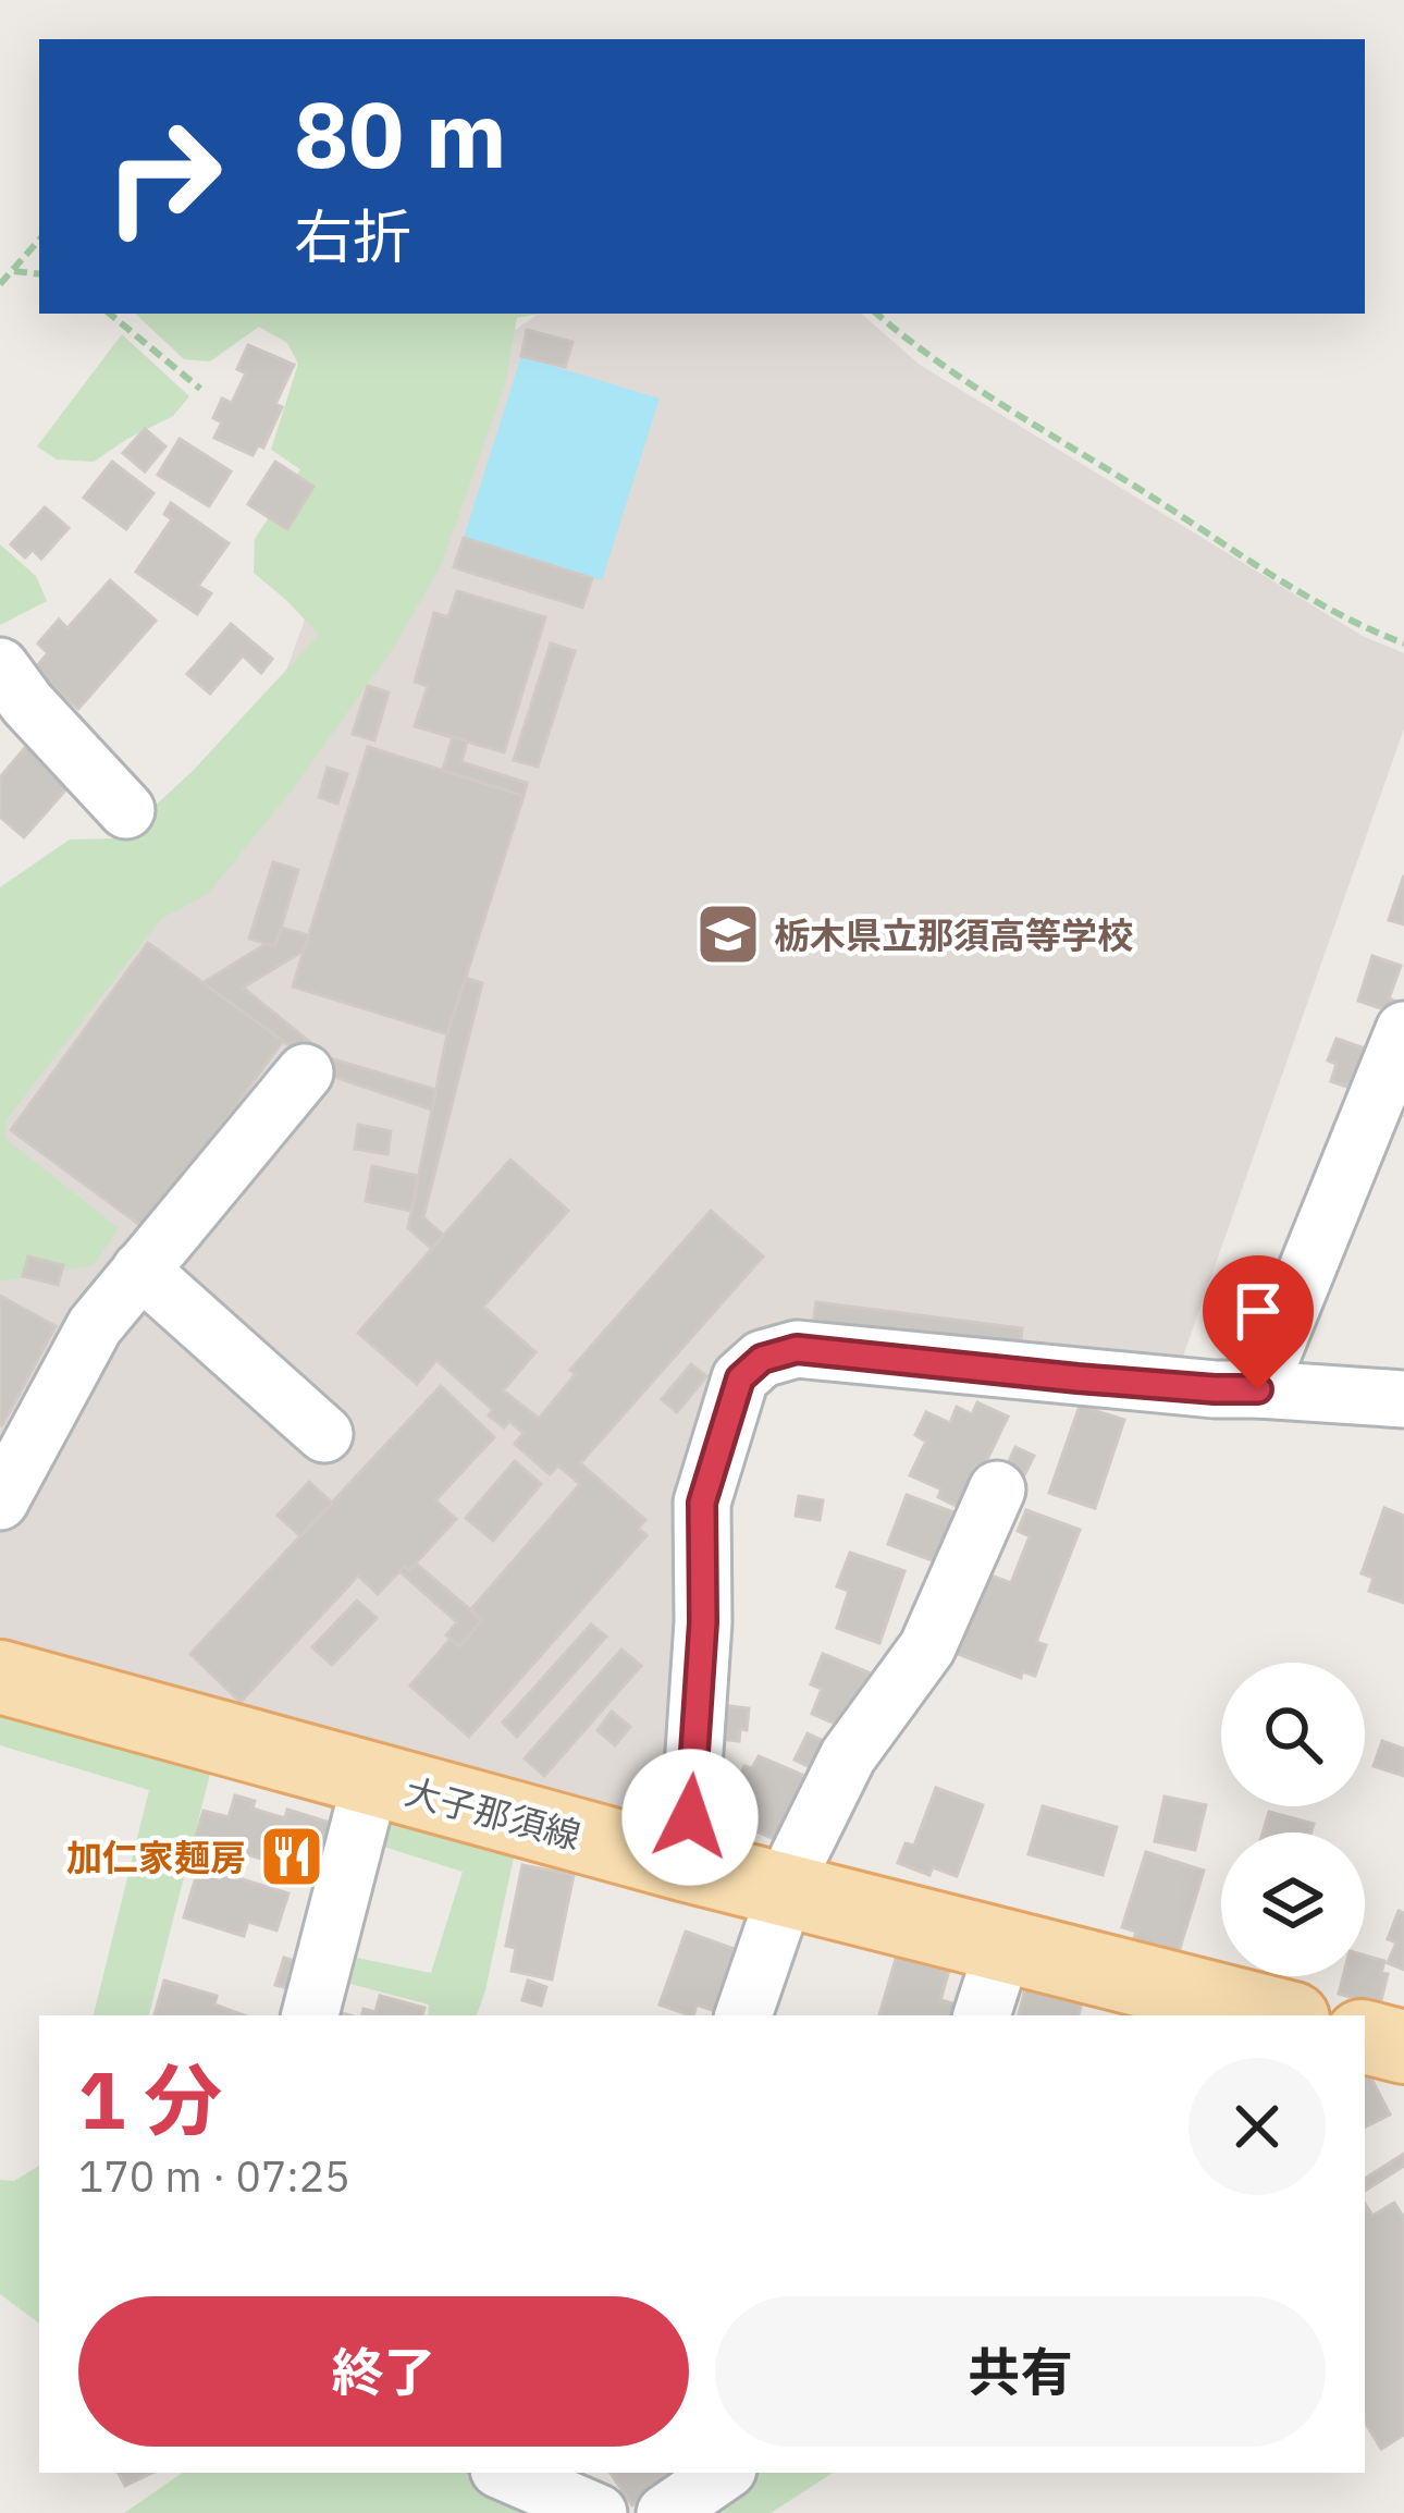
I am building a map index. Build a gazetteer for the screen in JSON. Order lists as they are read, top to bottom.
{
  "streets": {
    "main road": ["大子那須線"]
  },
  "places": {
    "school or university": ["栃木県立那須高等学校"],
    "restaurant": ["加仁家麺房"]
  },
  "page": {
    "turn": ["80 m", "右折"],
    "heading": ["1 分", "170 m · 07:25"],
    "buttons": ["終了", "共有"]
  }
}
